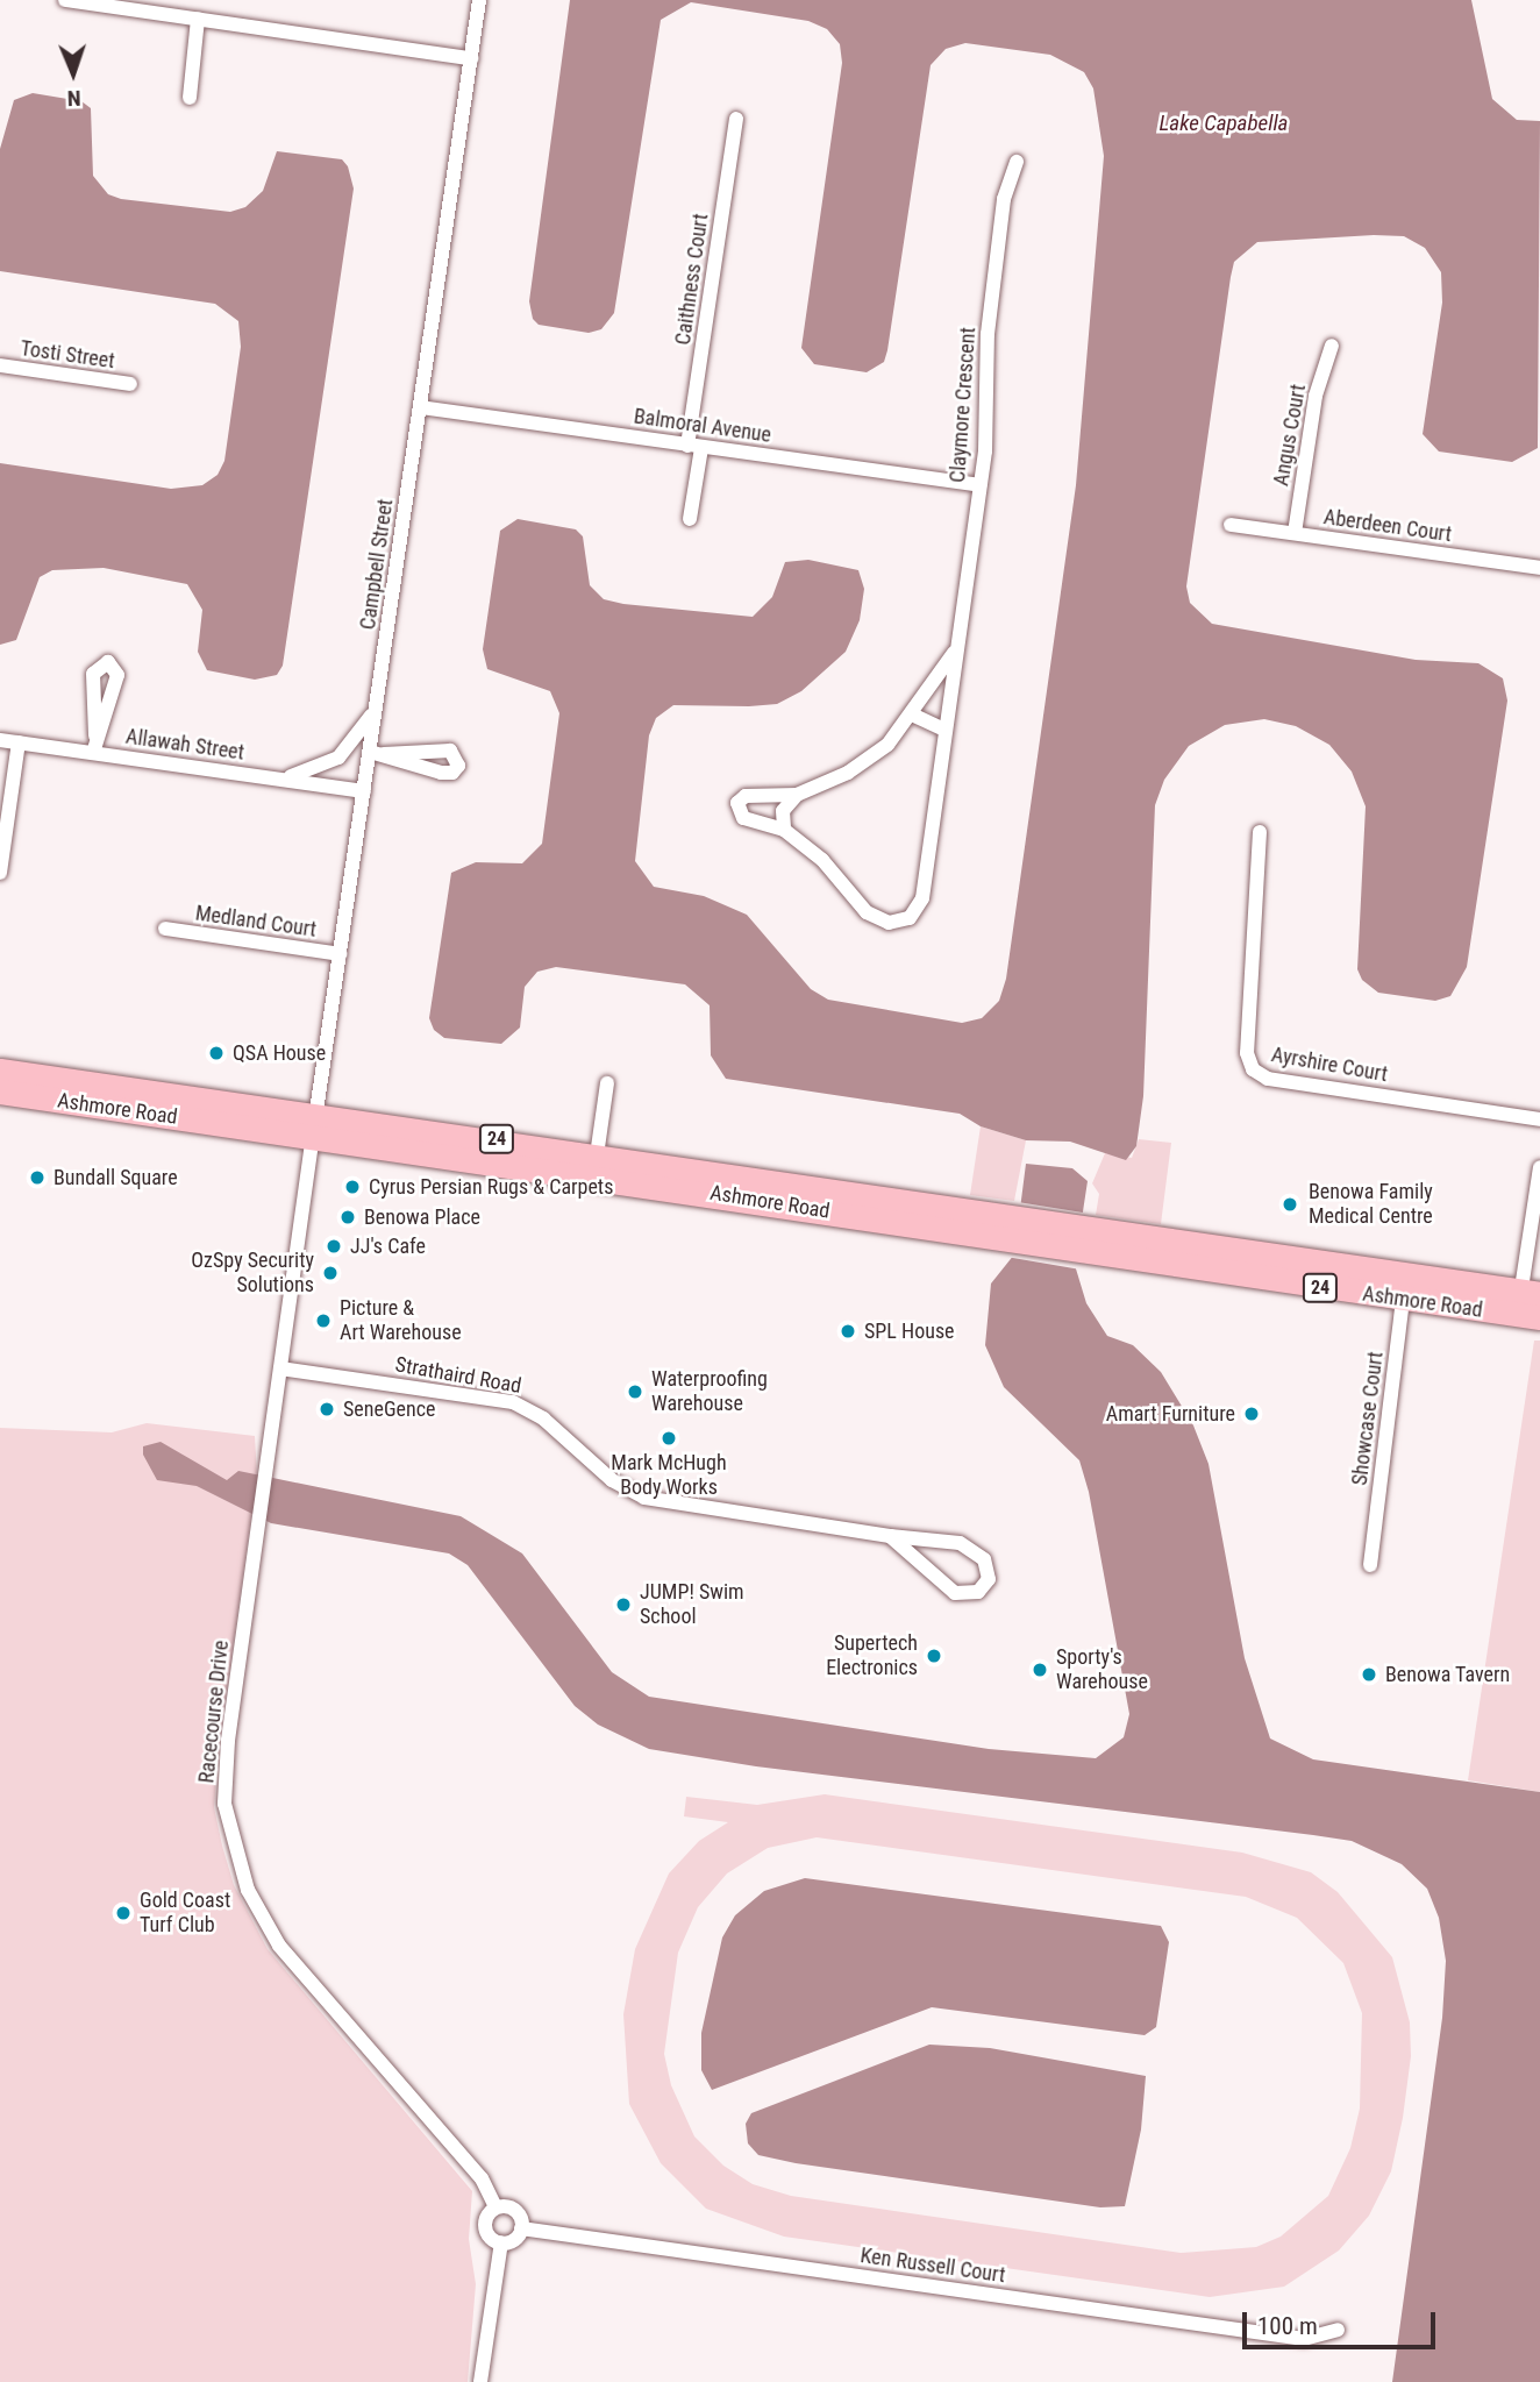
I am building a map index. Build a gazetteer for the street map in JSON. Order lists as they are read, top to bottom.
{
  "streets": {
    "main road": ["Ashmore Road", "24"],
    "street": [
      "Caithness Court",
      "Tosti Street",
      "Claymore Crescent",
      "Balmoral Avenue",
      "Angus Court",
      "Aberdeen Court",
      "Campbell Street",
      "Allawah Street",
      "Medland Court",
      "Ayrshire Court",
      "Strathaird Road",
      "Showcase Court",
      "Racecourse Drive",
      "Ken Russell Court"
    ]
  },
  "crossings": [
    ["Caithness Court", "Balmoral Avenue"],
    ["Claymore Crescent", "Balmoral Avenue"],
    ["Balmoral Avenue", "Campbell Street"],
    ["Angus Court", "Aberdeen Court"],
    ["Campbell Street", "Allawah Street"],
    ["Campbell Street", "Medland Court"],
    ["Campbell Street", "Ashmore Road"],
    ["Campbell Street", "Racecourse Drive"],
    ["Ashmore Road", "Showcase Court"],
    ["Ashmore Road", "Racecourse Drive"],
    ["Strathaird Road", "Racecourse Drive"],
    ["Racecourse Drive", "Ken Russell Court"]
  ],
  "water": ["Lake Capabella"],
  "places": [
    "QSA House",
    "Bundall Square",
    "Cyrus Persian Rugs & Carpets",
    "Benowa Family Medical Centre",
    "Benowa Place",
    "JJ's Cafe",
    "OzSpy Security Solutions",
    "Picture & Art Warehouse",
    "SPL House",
    "Waterproofing Warehouse",
    "SeneGence",
    "Amart Furniture",
    "Mark McHugh Body Works",
    "JUMP! Swim School",
    "Supertech Electronics",
    "Sporty's Warehouse",
    "Benowa Tavern",
    "Gold Coast Turf Club"
  ],
  "scale_bar": "100 m",
  "north": "bottom"
}
